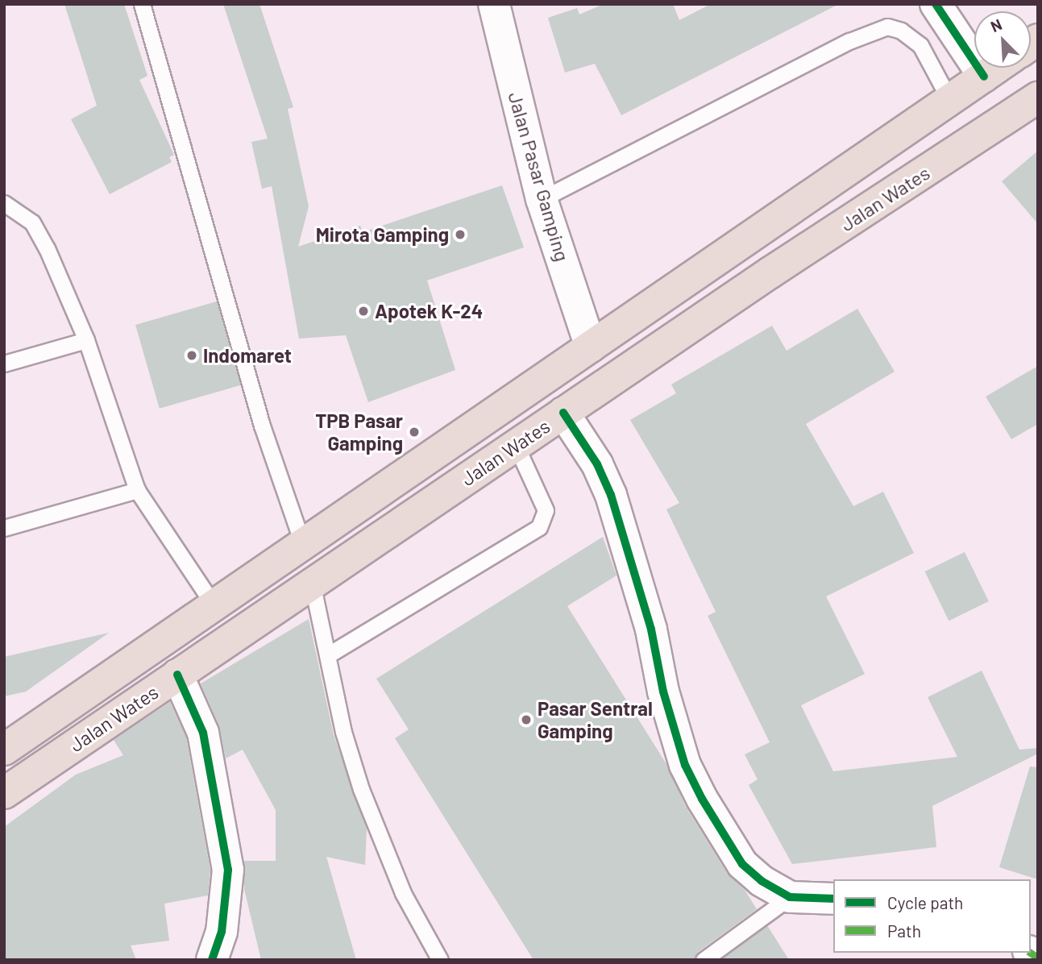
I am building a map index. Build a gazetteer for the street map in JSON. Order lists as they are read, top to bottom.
{
  "streets": {
    "highway": ["Jalan Wates"],
    "street": ["Jalan Pasar Gamping"]
  },
  "crossings": [
    ["Jalan Pasar Gamping", "Jalan Wates"]
  ],
  "places": [
    "Mirota Gamping",
    "Apotek K-24",
    "Indomaret",
    "TPB Pasar Gamping",
    "Pasar Sentral Gamping"
  ],
  "legend": ["Cycle path", "Path"],
  "north": "top left"
}
